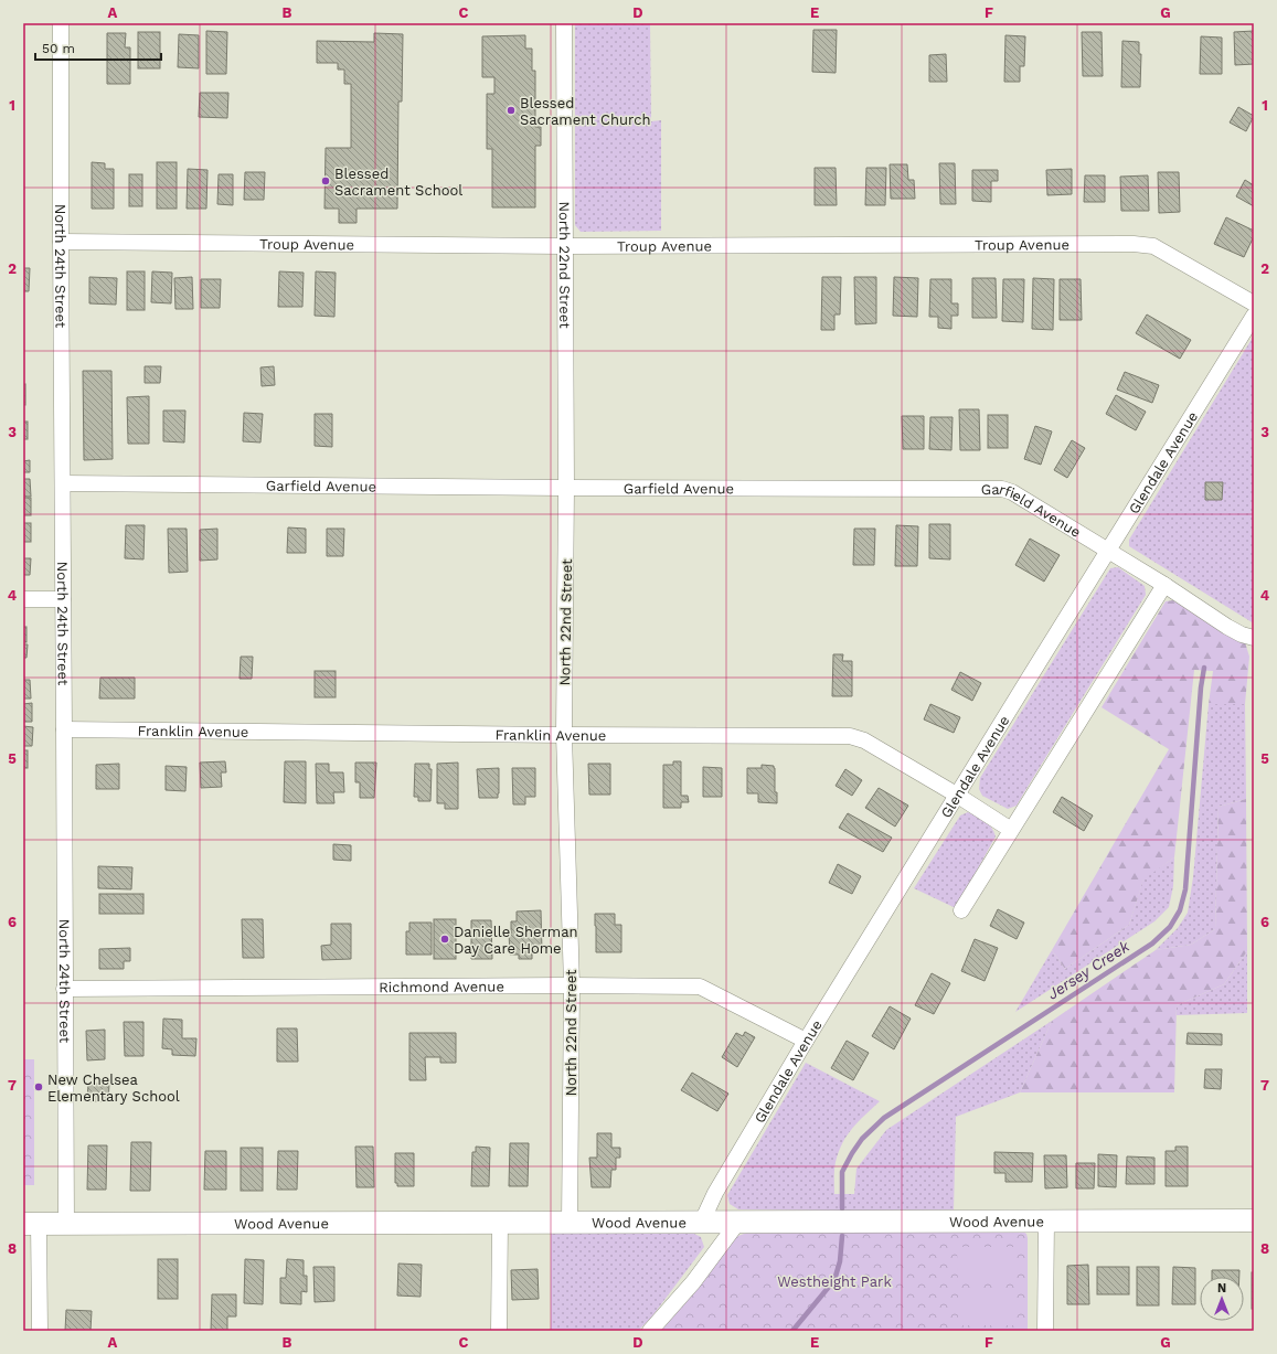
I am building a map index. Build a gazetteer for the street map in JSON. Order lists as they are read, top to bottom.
{
  "streets": {
    "street": [
      "Troup Avenue",
      "North 22nd Street",
      "North 24th Street",
      "Glendale Avenue",
      "Garfield Avenue",
      "Franklin Avenue",
      "Richmond Avenue",
      "Wood Avenue"
    ]
  },
  "crossings": [
    ["Troup Avenue", "North 22nd Street"],
    ["Troup Avenue", "North 24th Street"],
    ["North 22nd Street", "Garfield Avenue"],
    ["North 22nd Street", "Franklin Avenue"],
    ["North 22nd Street", "Richmond Avenue"],
    ["North 22nd Street", "Wood Avenue"],
    ["North 24th Street", "Garfield Avenue"],
    ["North 24th Street", "Franklin Avenue"],
    ["North 24th Street", "Richmond Avenue"],
    ["North 24th Street", "Wood Avenue"],
    ["Glendale Avenue", "Garfield Avenue"],
    ["Glendale Avenue", "Franklin Avenue"],
    ["Glendale Avenue", "Richmond Avenue"],
    ["Glendale Avenue", "Wood Avenue"]
  ],
  "water": ["Jersey Creek"],
  "parks": ["Westheight Park"],
  "places": [
    "Blessed Sacrament Church",
    "Blessed Sacrament School",
    "Danielle Sherman Day Care Home",
    "New Chelsea Elementary School"
  ],
  "scale_bar": "50 m",
  "north": "top",
  "grid": {
    "columns": [
      "A",
      "B",
      "C",
      "D",
      "E",
      "F",
      "G"
    ],
    "rows": [
      "1",
      "2",
      "3",
      "4",
      "5",
      "6",
      "7",
      "8"
    ]
  }
}
